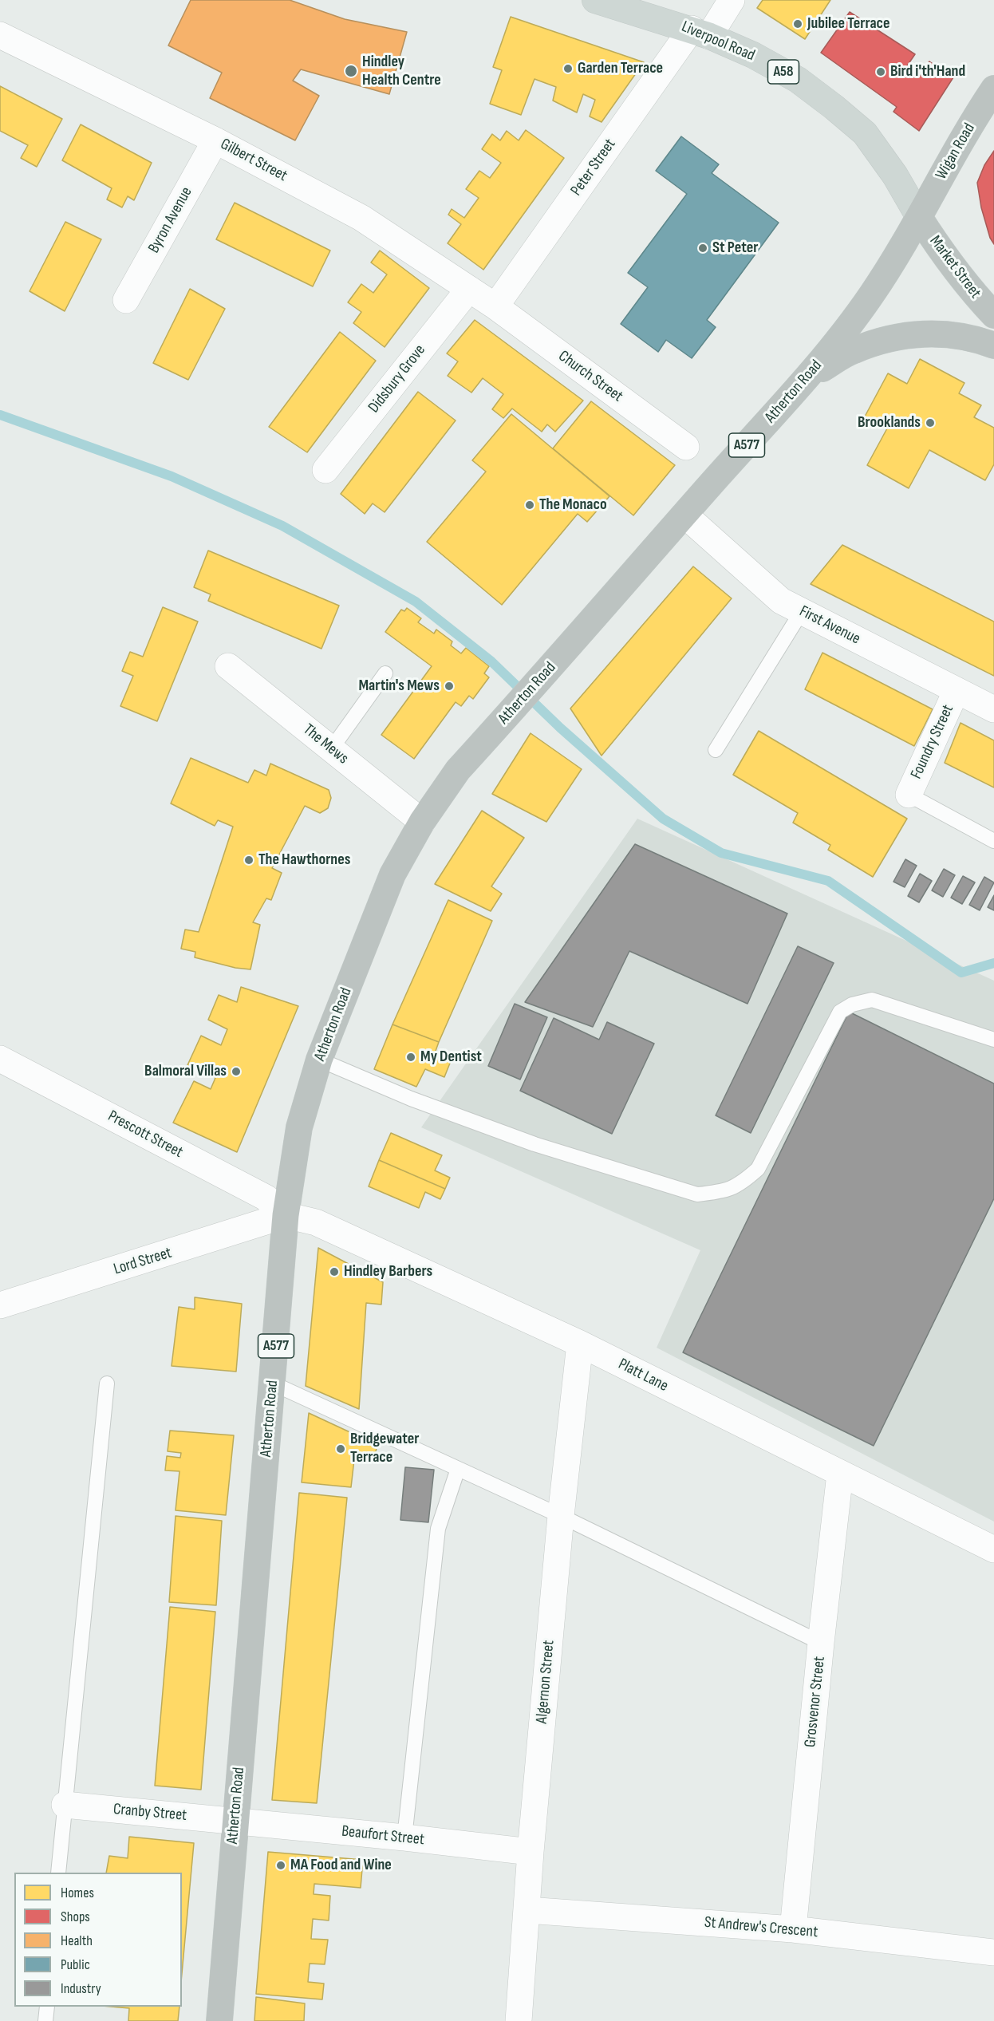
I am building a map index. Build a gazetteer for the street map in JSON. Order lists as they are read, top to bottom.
{
  "streets": {
    "highway": [
      "A58",
      "Wigan Road",
      "Market Street",
      "Atherton Road",
      "A577"
    ],
    "main road": ["Liverpool Road"],
    "street": [
      "Gilbert Street",
      "Peter Street",
      "Byron Avenue",
      "Church Street",
      "Didsbury Grove",
      "First Avenue",
      "Foundry Street",
      "The Mews",
      "Prescott Street",
      "Lord Street",
      "Platt Lane",
      "Algernon Street",
      "Grosvenor Street",
      "Cranby Street",
      "Beaufort Street",
      "St Andrew's Crescent"
    ]
  },
  "crossings": [
    ["Liverpool Road", "Wigan Road"],
    ["Liverpool Road", "Peter Street"],
    ["Liverpool Road", "Market Street"],
    ["Liverpool Road", "Atherton Road"],
    ["Wigan Road", "Market Street"],
    ["Wigan Road", "Atherton Road"],
    ["Gilbert Street", "Peter Street"],
    ["Gilbert Street", "Byron Avenue"],
    ["Gilbert Street", "Church Street"],
    ["Gilbert Street", "Didsbury Grove"],
    ["Peter Street", "Church Street"],
    ["Market Street", "Atherton Road"],
    ["Atherton Road", "First Avenue"],
    ["Atherton Road", "The Mews"],
    ["Atherton Road", "Prescott Street"],
    ["Atherton Road", "Lord Street"],
    ["Atherton Road", "Platt Lane"],
    ["Atherton Road", "Cranby Street"],
    ["Atherton Road", "Beaufort Street"],
    ["First Avenue", "Foundry Street"],
    ["Prescott Street", "Lord Street"],
    ["Prescott Street", "Platt Lane"],
    ["Lord Street", "Platt Lane"],
    ["Platt Lane", "Algernon Street"],
    ["Platt Lane", "Grosvenor Street"],
    ["Algernon Street", "Beaufort Street"],
    ["Algernon Street", "St Andrew's Crescent"],
    ["Grosvenor Street", "St Andrew's Crescent"],
    ["Cranby Street", "Beaufort Street"]
  ],
  "places": [
    "Jubilee Terrace",
    "Garden Terrace",
    "Hindley Health Centre",
    "Bird i'th'Hand",
    "St Peter",
    "Brooklands",
    "The Monaco",
    "Martin's Mews",
    "The Hawthornes",
    "My Dentist",
    "Balmoral Villas",
    "Hindley Barbers",
    "Bridgewater Terrace",
    "MA Food and Wine"
  ],
  "legend": [
    "Homes",
    "Shops",
    "Health",
    "Public",
    "Industry"
  ]
}
